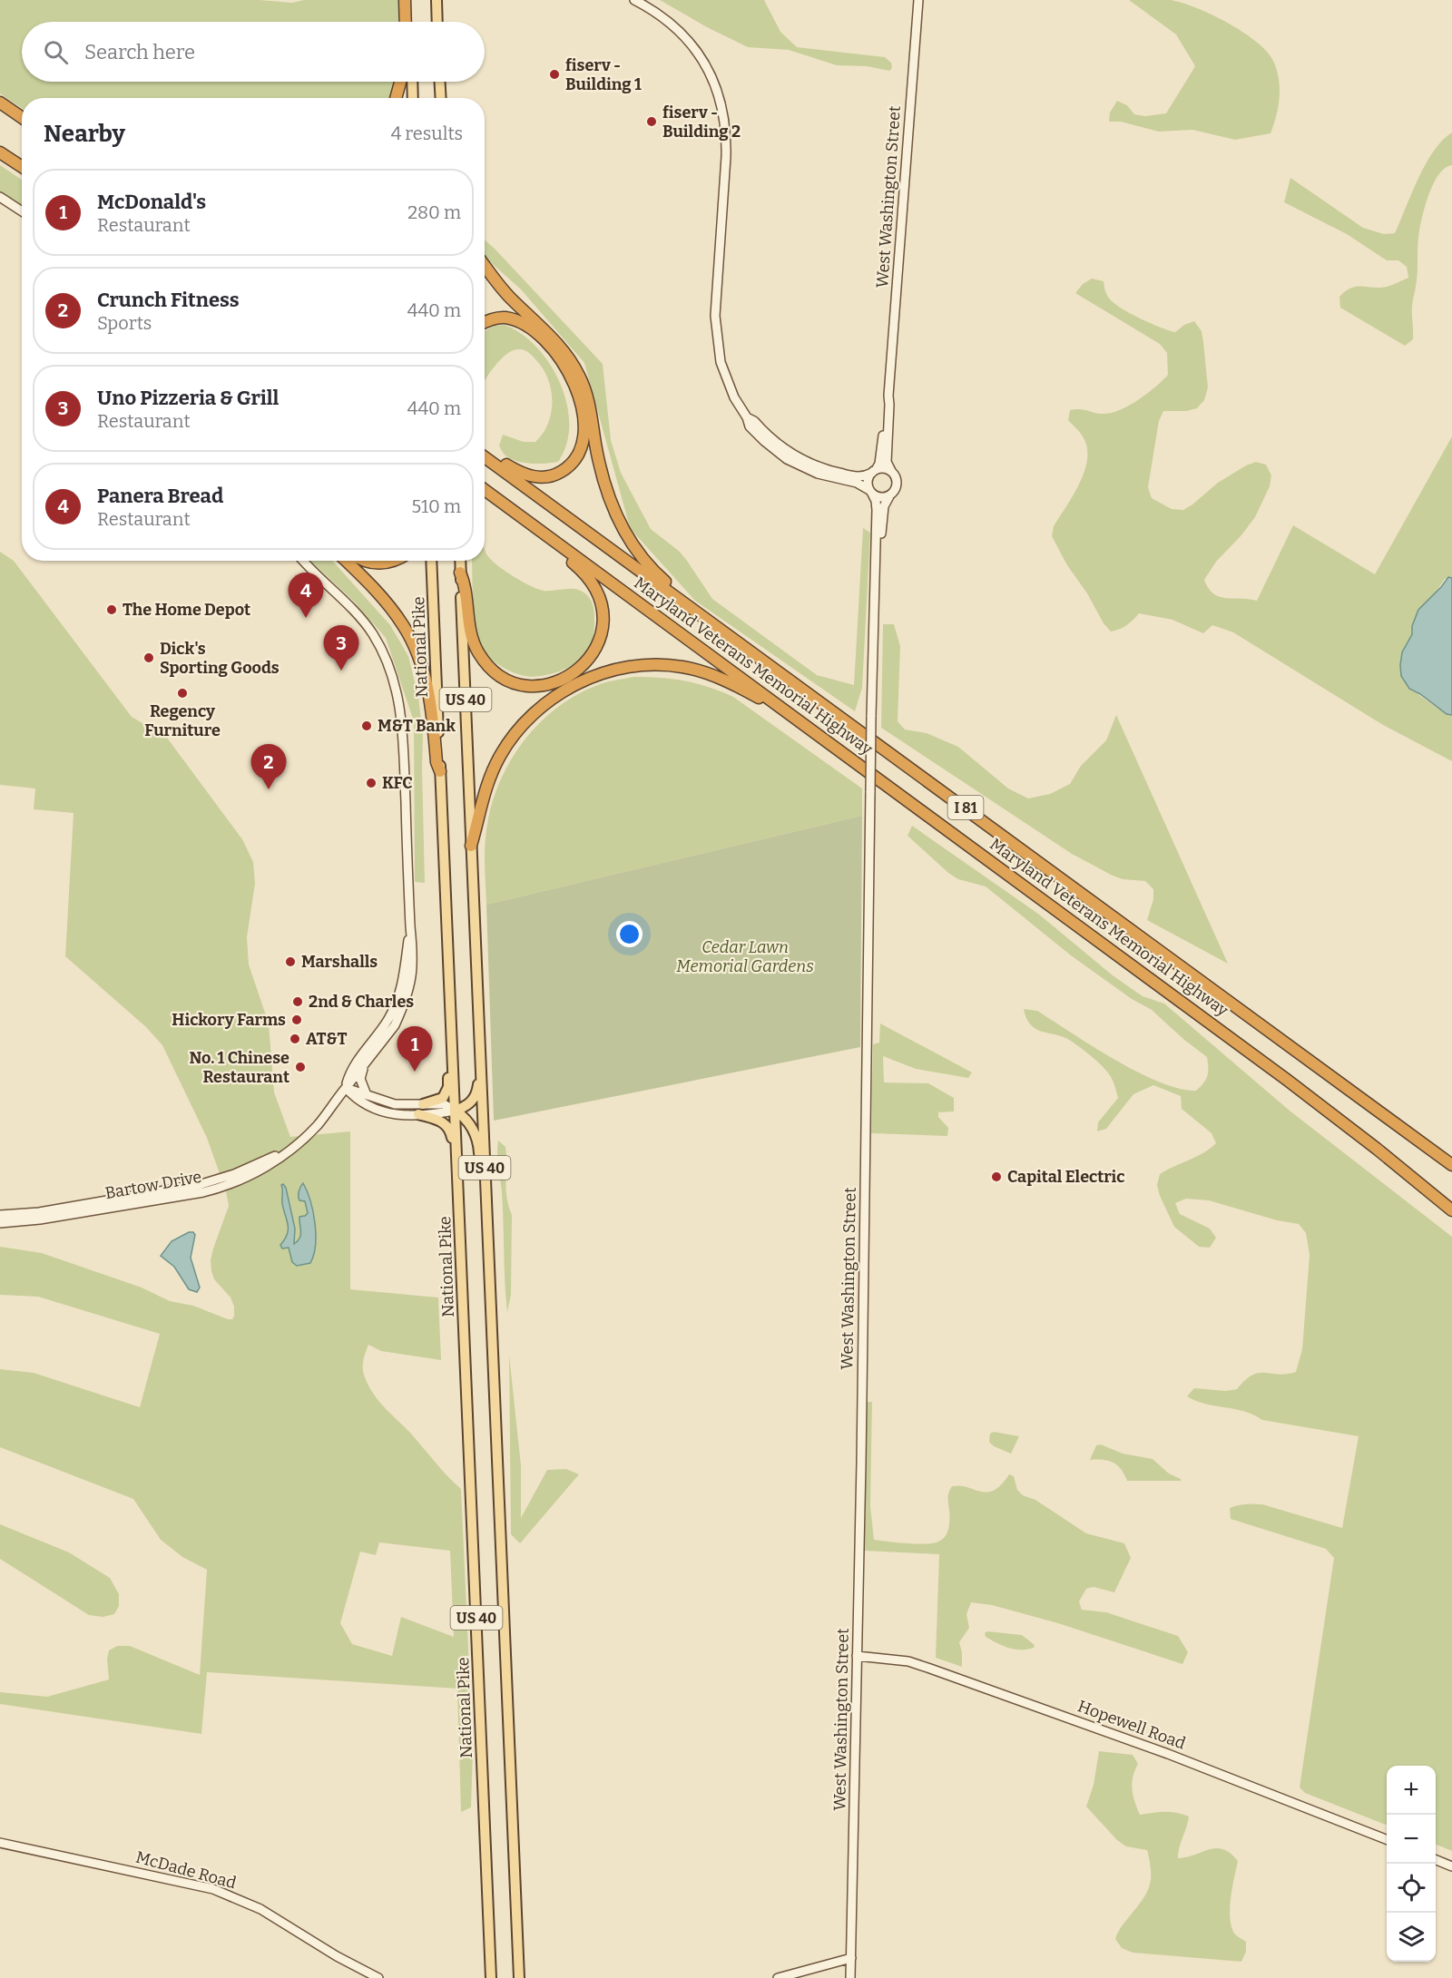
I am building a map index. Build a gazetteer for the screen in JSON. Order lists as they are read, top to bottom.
{
  "streets": {
    "highway": ["Maryland Veterans Memorial Highway", "I 81"],
    "main road": [
      "West Washington Street",
      "National Pike",
      "US 40",
      "Bartow Drive",
      "Hopewell Road",
      "McDade Road"
    ]
  },
  "crossings": [
    ["West Washington Street", "Hopewell Road"]
  ],
  "parks": ["Cedar Lawn Memorial Gardens"],
  "places": [
    "fiserv - Building 1",
    "fiserv - Building 2",
    "The Home Depot",
    "Dick's Sporting Goods",
    "Regency Furniture",
    "M&T Bank",
    "KFC",
    "Marshalls",
    "2nd & Charles",
    "Hickory Farms",
    "AT&T",
    "No. 1 Chinese Restaurant",
    "Capital Electric"
  ],
  "page": {
    "search": "Search here",
    "heading": ["Nearby", "4 results"],
    "list": [
      {
        "mark": "1",
        "name": "McDonald's",
        "note": "Restaurant",
        "value": "280 m"
      },
      {
        "mark": "2",
        "name": "Crunch Fitness",
        "note": "Sports",
        "value": "440 m"
      },
      {
        "mark": "3",
        "name": "Uno Pizzeria & Grill",
        "note": "Restaurant",
        "value": "440 m"
      },
      {
        "mark": "4",
        "name": "Panera Bread",
        "note": "Restaurant",
        "value": "510 m"
      }
    ],
    "pins": [
      "4",
      "3",
      "2",
      "1"
    ],
    "map_buttons": ["+", "−"]
  }
}
